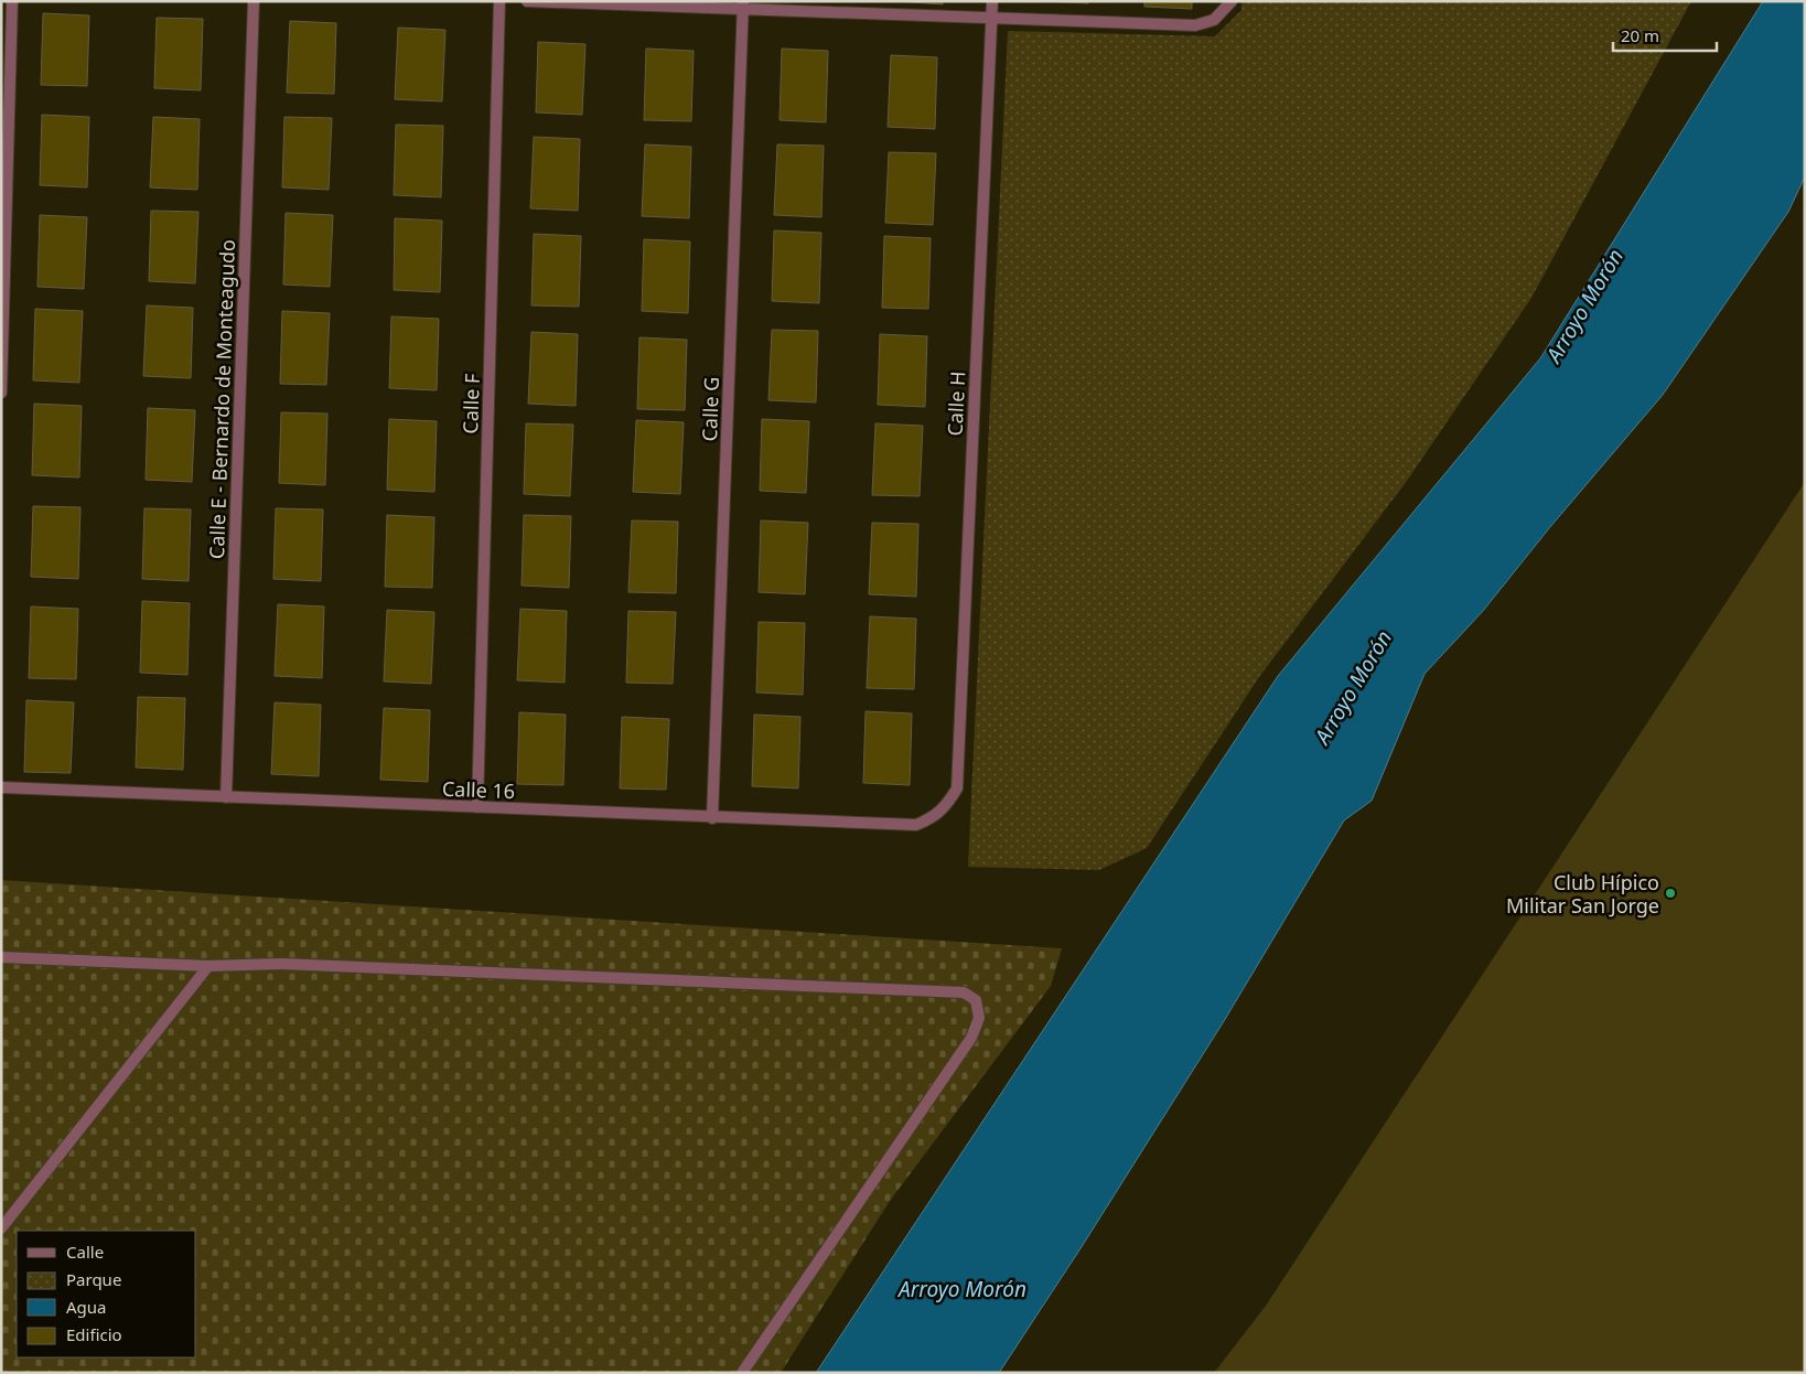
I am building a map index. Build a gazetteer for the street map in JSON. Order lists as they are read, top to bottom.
{
  "streets": {
    "street": [
      "Calle E - Bernardo de Monteagudo",
      "Calle F",
      "Calle H",
      "Calle G",
      "Calle 16"
    ]
  },
  "crossings": [
    ["Calle E - Bernardo de Monteagudo", "Calle 16"],
    ["Calle F", "Calle 16"],
    ["Calle H", "Calle 16"],
    ["Calle G", "Calle 16"]
  ],
  "water": ["Arroyo Morón"],
  "places": ["Club Hípico Militar San Jorge"],
  "legend": [
    "Calle",
    "Parque",
    "Agua",
    "Edificio"
  ],
  "scale_bar": "20 m"
}
